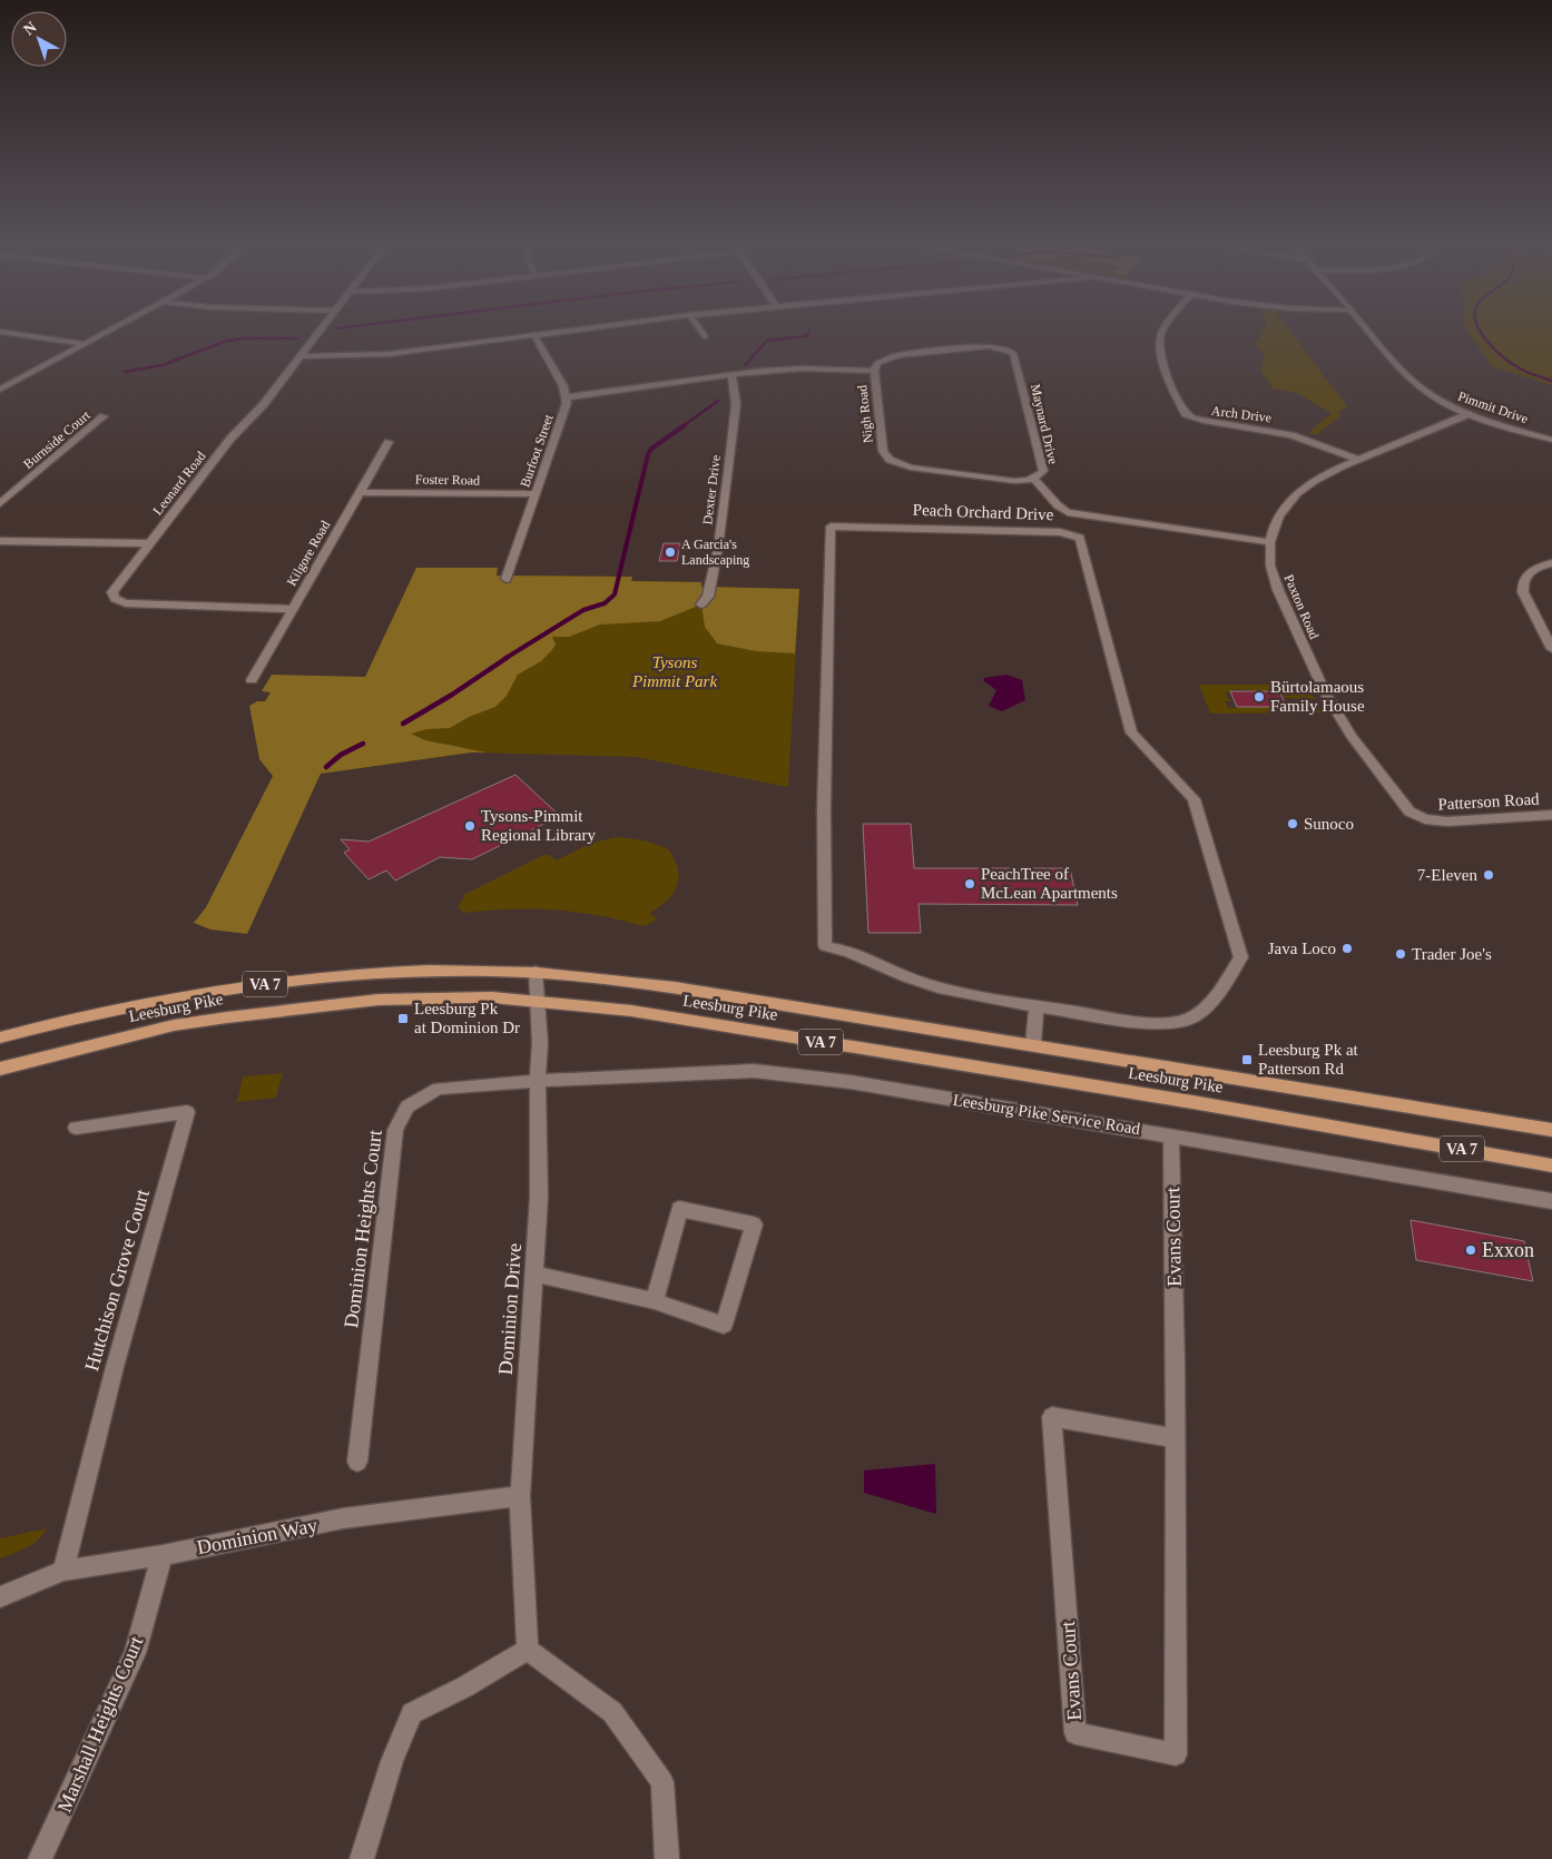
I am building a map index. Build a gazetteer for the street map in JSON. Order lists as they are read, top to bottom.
{
  "streets": {
    "main road": ["VA 7", "Leesburg Pike"],
    "street": [
      "Pimmit Drive",
      "Nigh Road",
      "Arch Drive",
      "Maynard Drive",
      "Burnside Court",
      "Burfoot Street",
      "Foster Road",
      "Leonard Road",
      "Dexter Drive",
      "Peach Orchard Drive",
      "Kilgore Road",
      "Paxton Road",
      "Patterson Road",
      "Leesburg Pike Service Road",
      "Dominion Heights Court",
      "Evans Court",
      "Hutchison Grove Court",
      "Dominion Drive",
      "Dominion Way",
      "Marshall Heights Court"
    ]
  },
  "crossings": [
    ["Pimmit Drive", "Paxton Road"],
    ["Nigh Road", "Maynard Drive"],
    ["Nigh Road", "Burfoot Street"],
    ["Nigh Road", "Dexter Drive"],
    ["Arch Drive", "Paxton Road"],
    ["Burfoot Street", "Foster Road"],
    ["Foster Road", "Kilgore Road"],
    ["Paxton Road", "Patterson Road"],
    ["Leesburg Pike", "Dominion Drive"],
    ["Leesburg Pike Service Road", "Dominion Heights Court"],
    ["Leesburg Pike Service Road", "Evans Court"],
    ["Leesburg Pike Service Road", "Dominion Drive"],
    ["Dominion Heights Court", "Dominion Drive"],
    ["Hutchison Grove Court", "Dominion Way"],
    ["Dominion Drive", "Dominion Way"],
    ["Dominion Way", "Marshall Heights Court"]
  ],
  "parks": ["Tysons Pimmit Park"],
  "places": {
    "other": [
      "A Garcia's Landscaping",
      "Bürtolamaous Family House",
      "Sunoco",
      "Tysons-Pimmit Regional Library",
      "7-Eleven",
      "PeachTree of McLean Apartments",
      "Java Loco",
      "Trader Joe's",
      "Exxon"
    ],
    "transit": ["Leesburg Pk at Dominion Dr", "Leesburg Pk at Patterson Rd"]
  },
  "north": "top left"
}
